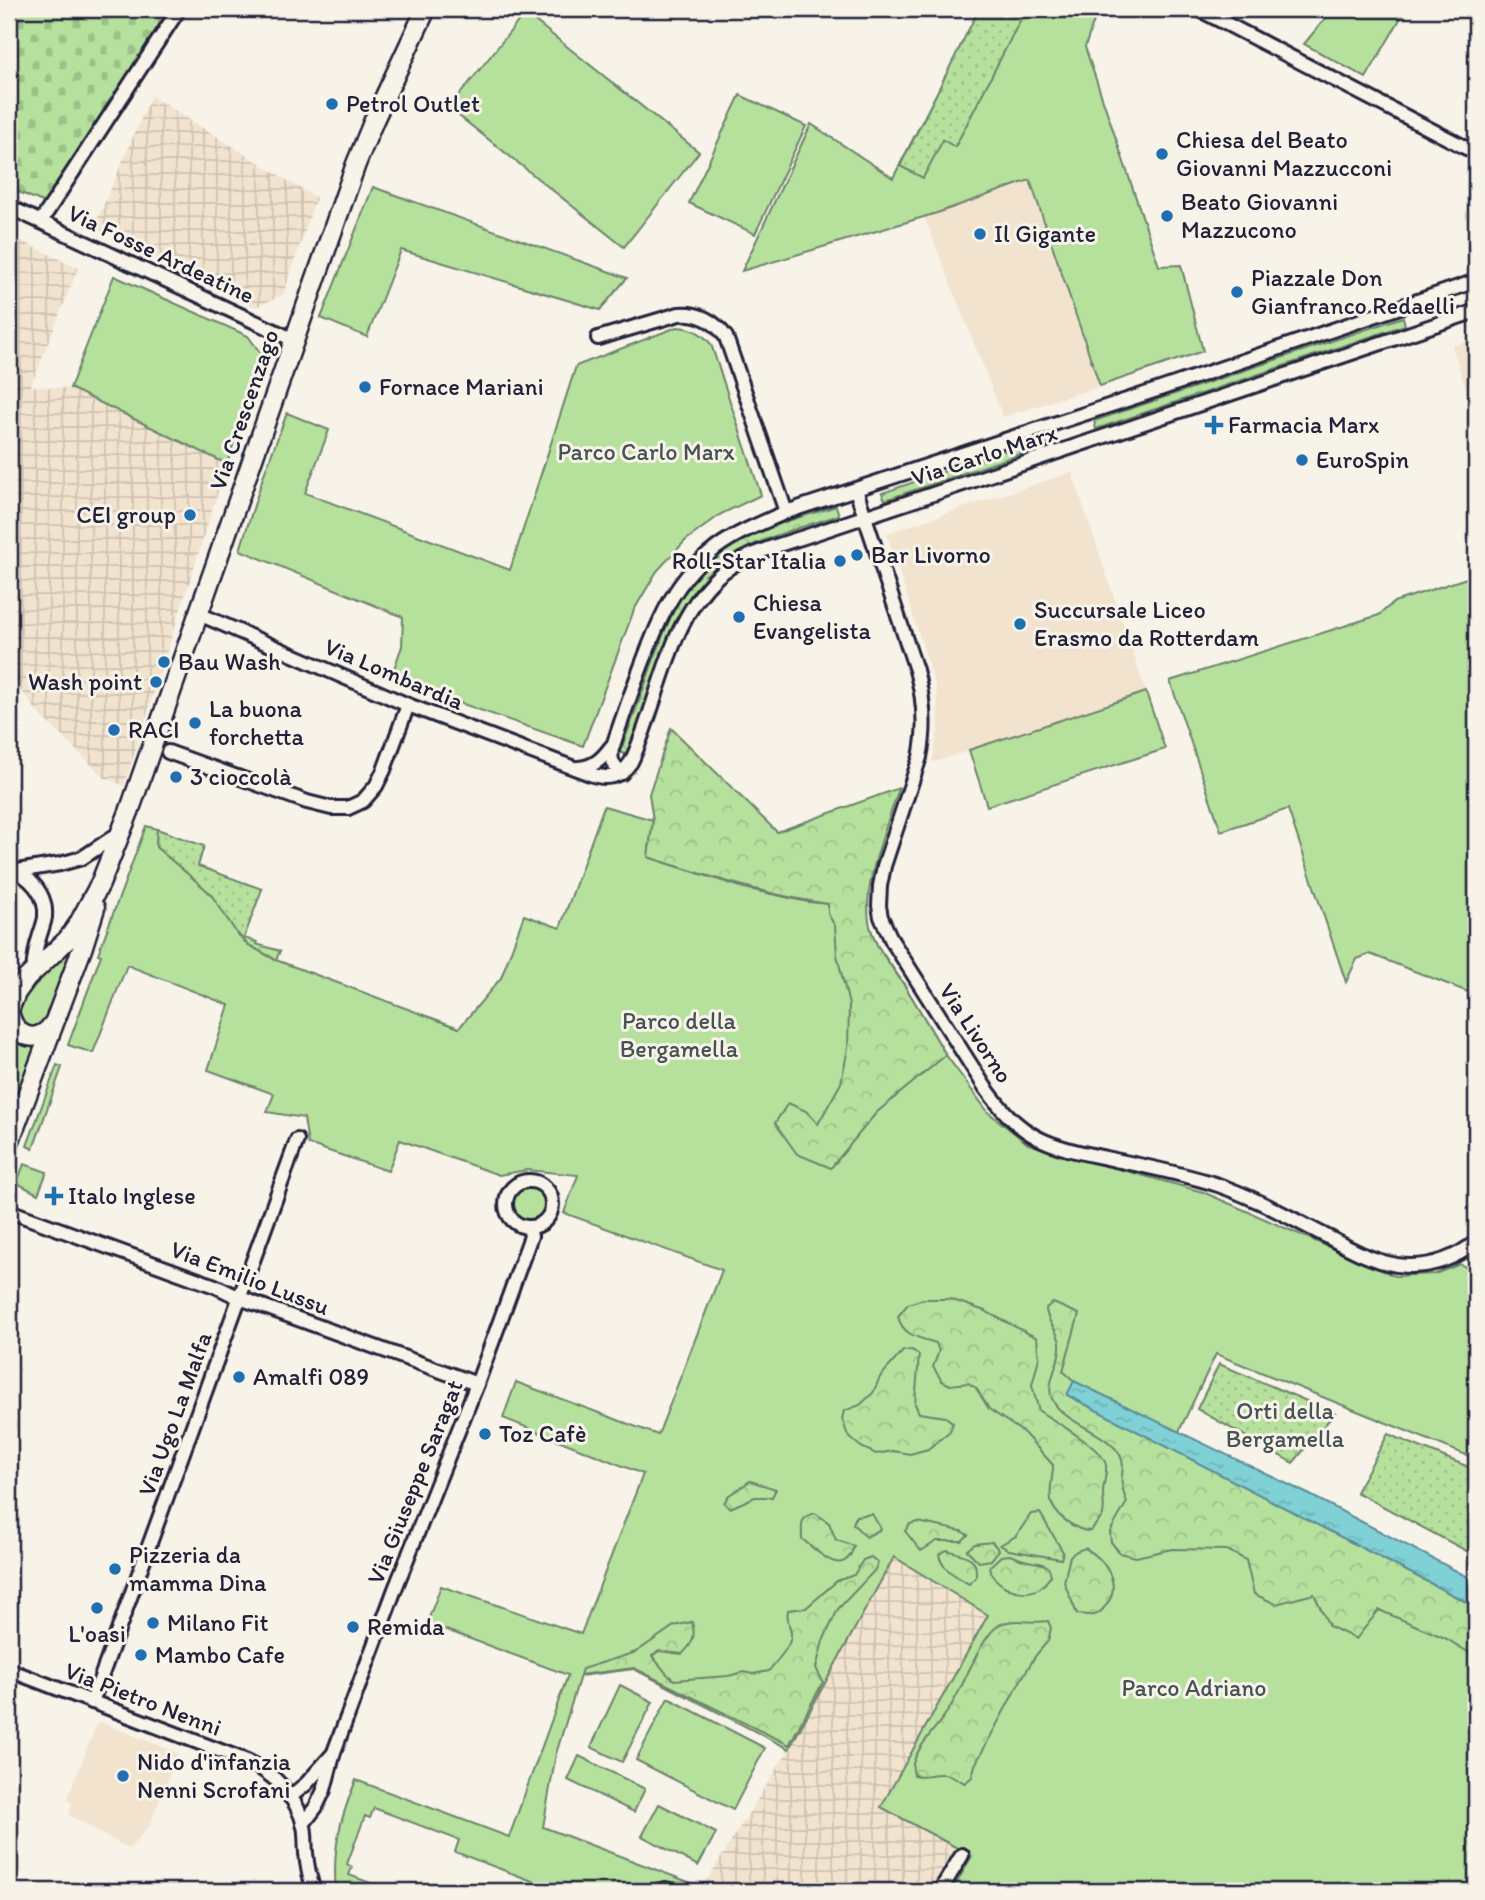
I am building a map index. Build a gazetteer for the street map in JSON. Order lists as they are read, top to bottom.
{
  "streets": {
    "street": [
      "Via Fosse Ardeatine",
      "Via Crescenzago",
      "Via Carlo Marx",
      "Via Lombardia",
      "Via Livorno",
      "Via Emilio Lussu",
      "Via Ugo La Malfa",
      "Via Giuseppe Saragat",
      "Via Pietro Nenni"
    ]
  },
  "crossings": [
    ["Via Fosse Ardeatine", "Via Crescenzago"],
    ["Via Crescenzago", "Via Lombardia"],
    ["Via Carlo Marx", "Via Lombardia"],
    ["Via Carlo Marx", "Via Livorno"],
    ["Via Emilio Lussu", "Via Ugo La Malfa"],
    ["Via Emilio Lussu", "Via Giuseppe Saragat"],
    ["Via Ugo La Malfa", "Via Pietro Nenni"],
    ["Via Giuseppe Saragat", "Via Pietro Nenni"]
  ],
  "parks": [
    "Parco Carlo Marx",
    "Parco della Bergamella",
    "Orti della Bergamella",
    "Parco Adriano"
  ],
  "places": {
    "other": [
      "Petrol Outlet",
      "Chiesa del Beato Giovanni Mazzucconi",
      "Beato Giovanni Mazzucono",
      "Il Gigante",
      "Piazzale Don Gianfranco Redaelli",
      "Fornace Mariani",
      "EuroSpin",
      "CEI group",
      "Bar Livorno",
      "Roll-Star Italia",
      "Chiesa Evangelista",
      "Succursale Liceo Erasmo da Rotterdam",
      "Bau Wash",
      "Wash point",
      "La buona forchetta",
      "RACI",
      "3 cioccolà",
      "Amalfi 089",
      "Toz Cafè",
      "Pizzeria da mamma Dina",
      "L'oasi",
      "Milano Fit",
      "Remida",
      "Mambo Cafe",
      "Nido d'infanzia Nenni Scrofani"
    ],
    "health": ["Farmacia Marx", "Italo Inglese"]
  }
}
